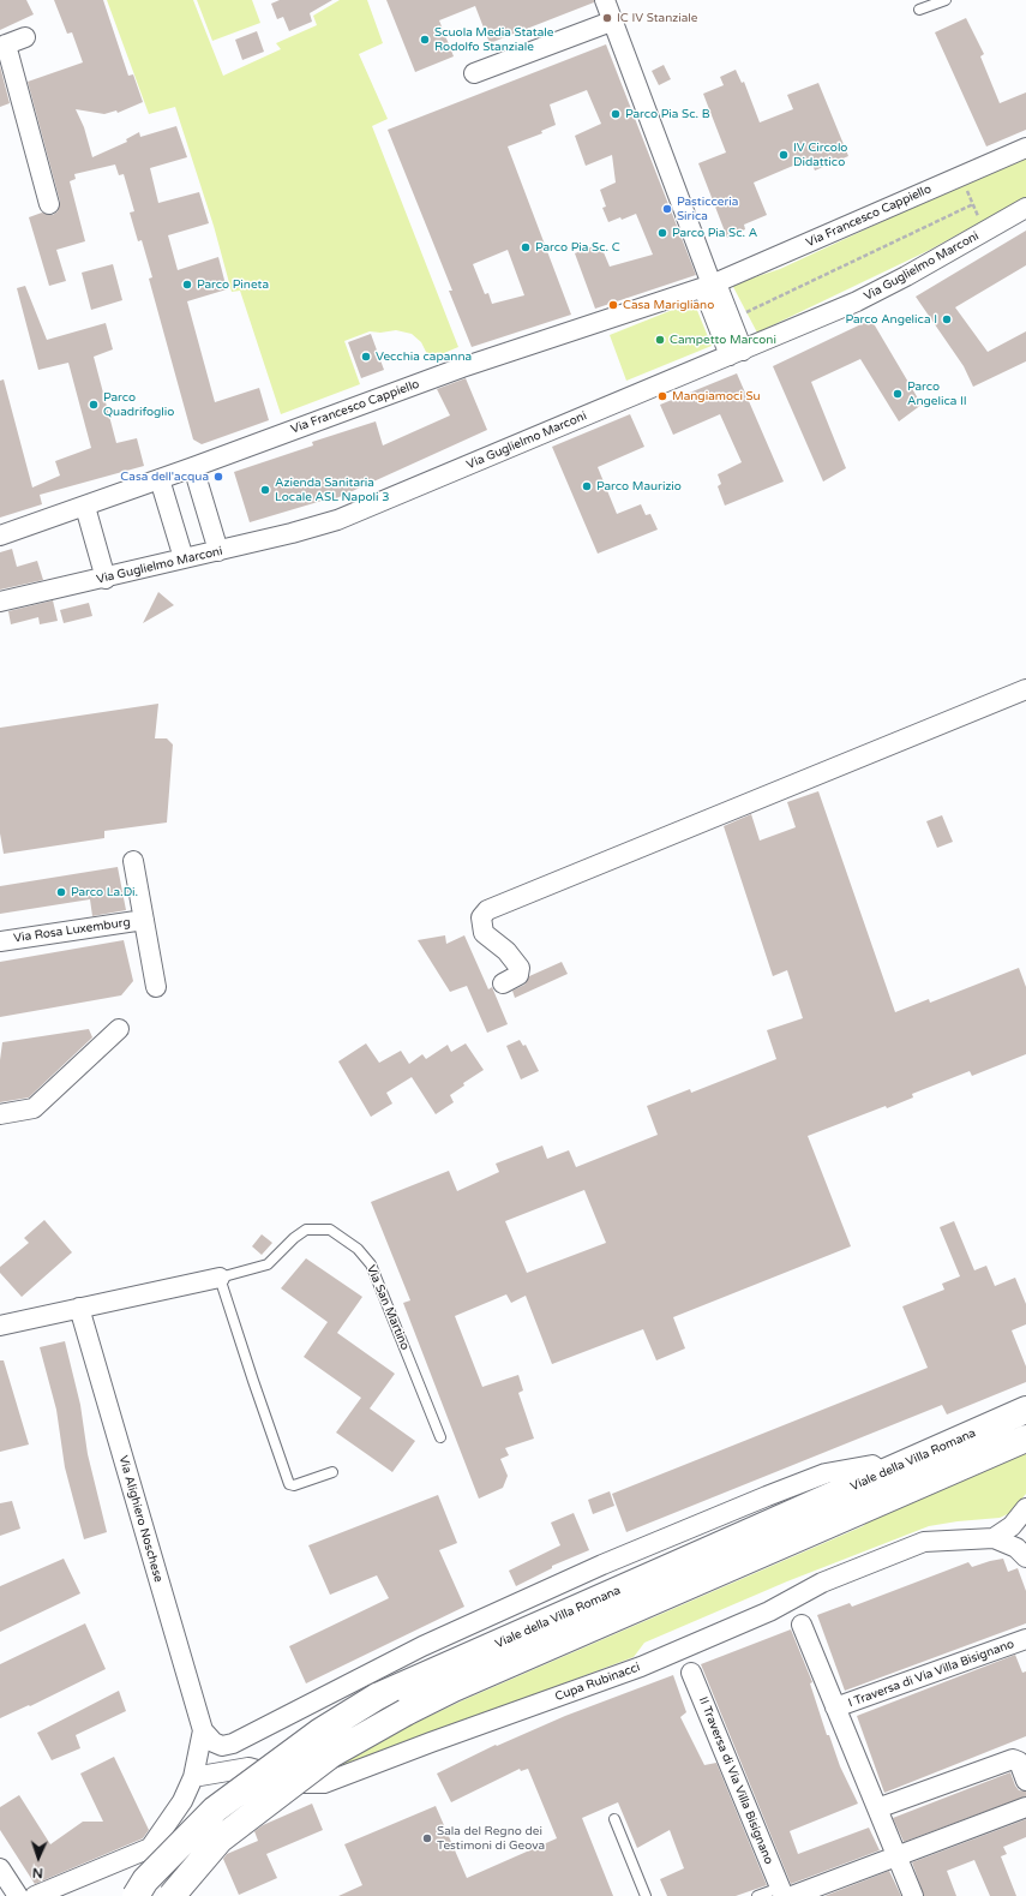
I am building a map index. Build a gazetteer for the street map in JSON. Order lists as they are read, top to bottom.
{
  "streets": {
    "main road": ["Viale della Villa Romana"],
    "street": [
      "Via Francesco Cappiello",
      "Via Guglielmo Marconi",
      "Via Rosa Luxemburg",
      "Via San Martino",
      "Via Alighiero Noschese",
      "I Traversa di Via Villa Bisignano",
      "Cupa Rubinacci",
      "II Traversa di Via Villa Bisignano"
    ]
  },
  "crossings": [
    ["Via San Martino", "Via Alighiero Noschese"]
  ],
  "places": [
    "IC IV Stanziale",
    "Scuola Media Statale Rodolfo Stanziale",
    "Parco Pia Sc. B",
    "IV Circolo Didattico",
    "Pasticceria Sirica",
    "Parco Pia Sc. A",
    "Parco Pia Sc. C",
    "Parco Pineta",
    "Casa Marigliano",
    "Parco Angelica I",
    "Campetto Marconi",
    "Vecchia capanna",
    "Parco Angelica II",
    "Mangiamoci Su",
    "Parco Quadrifoglio",
    "Casa dell'acqua",
    "Parco Maurizio",
    "Azienda Sanitaria Locale ASL Napoli 3",
    "Parco La.Di.",
    "Sala del Regno dei Testimoni di Geova"
  ],
  "north": "bottom"
}
